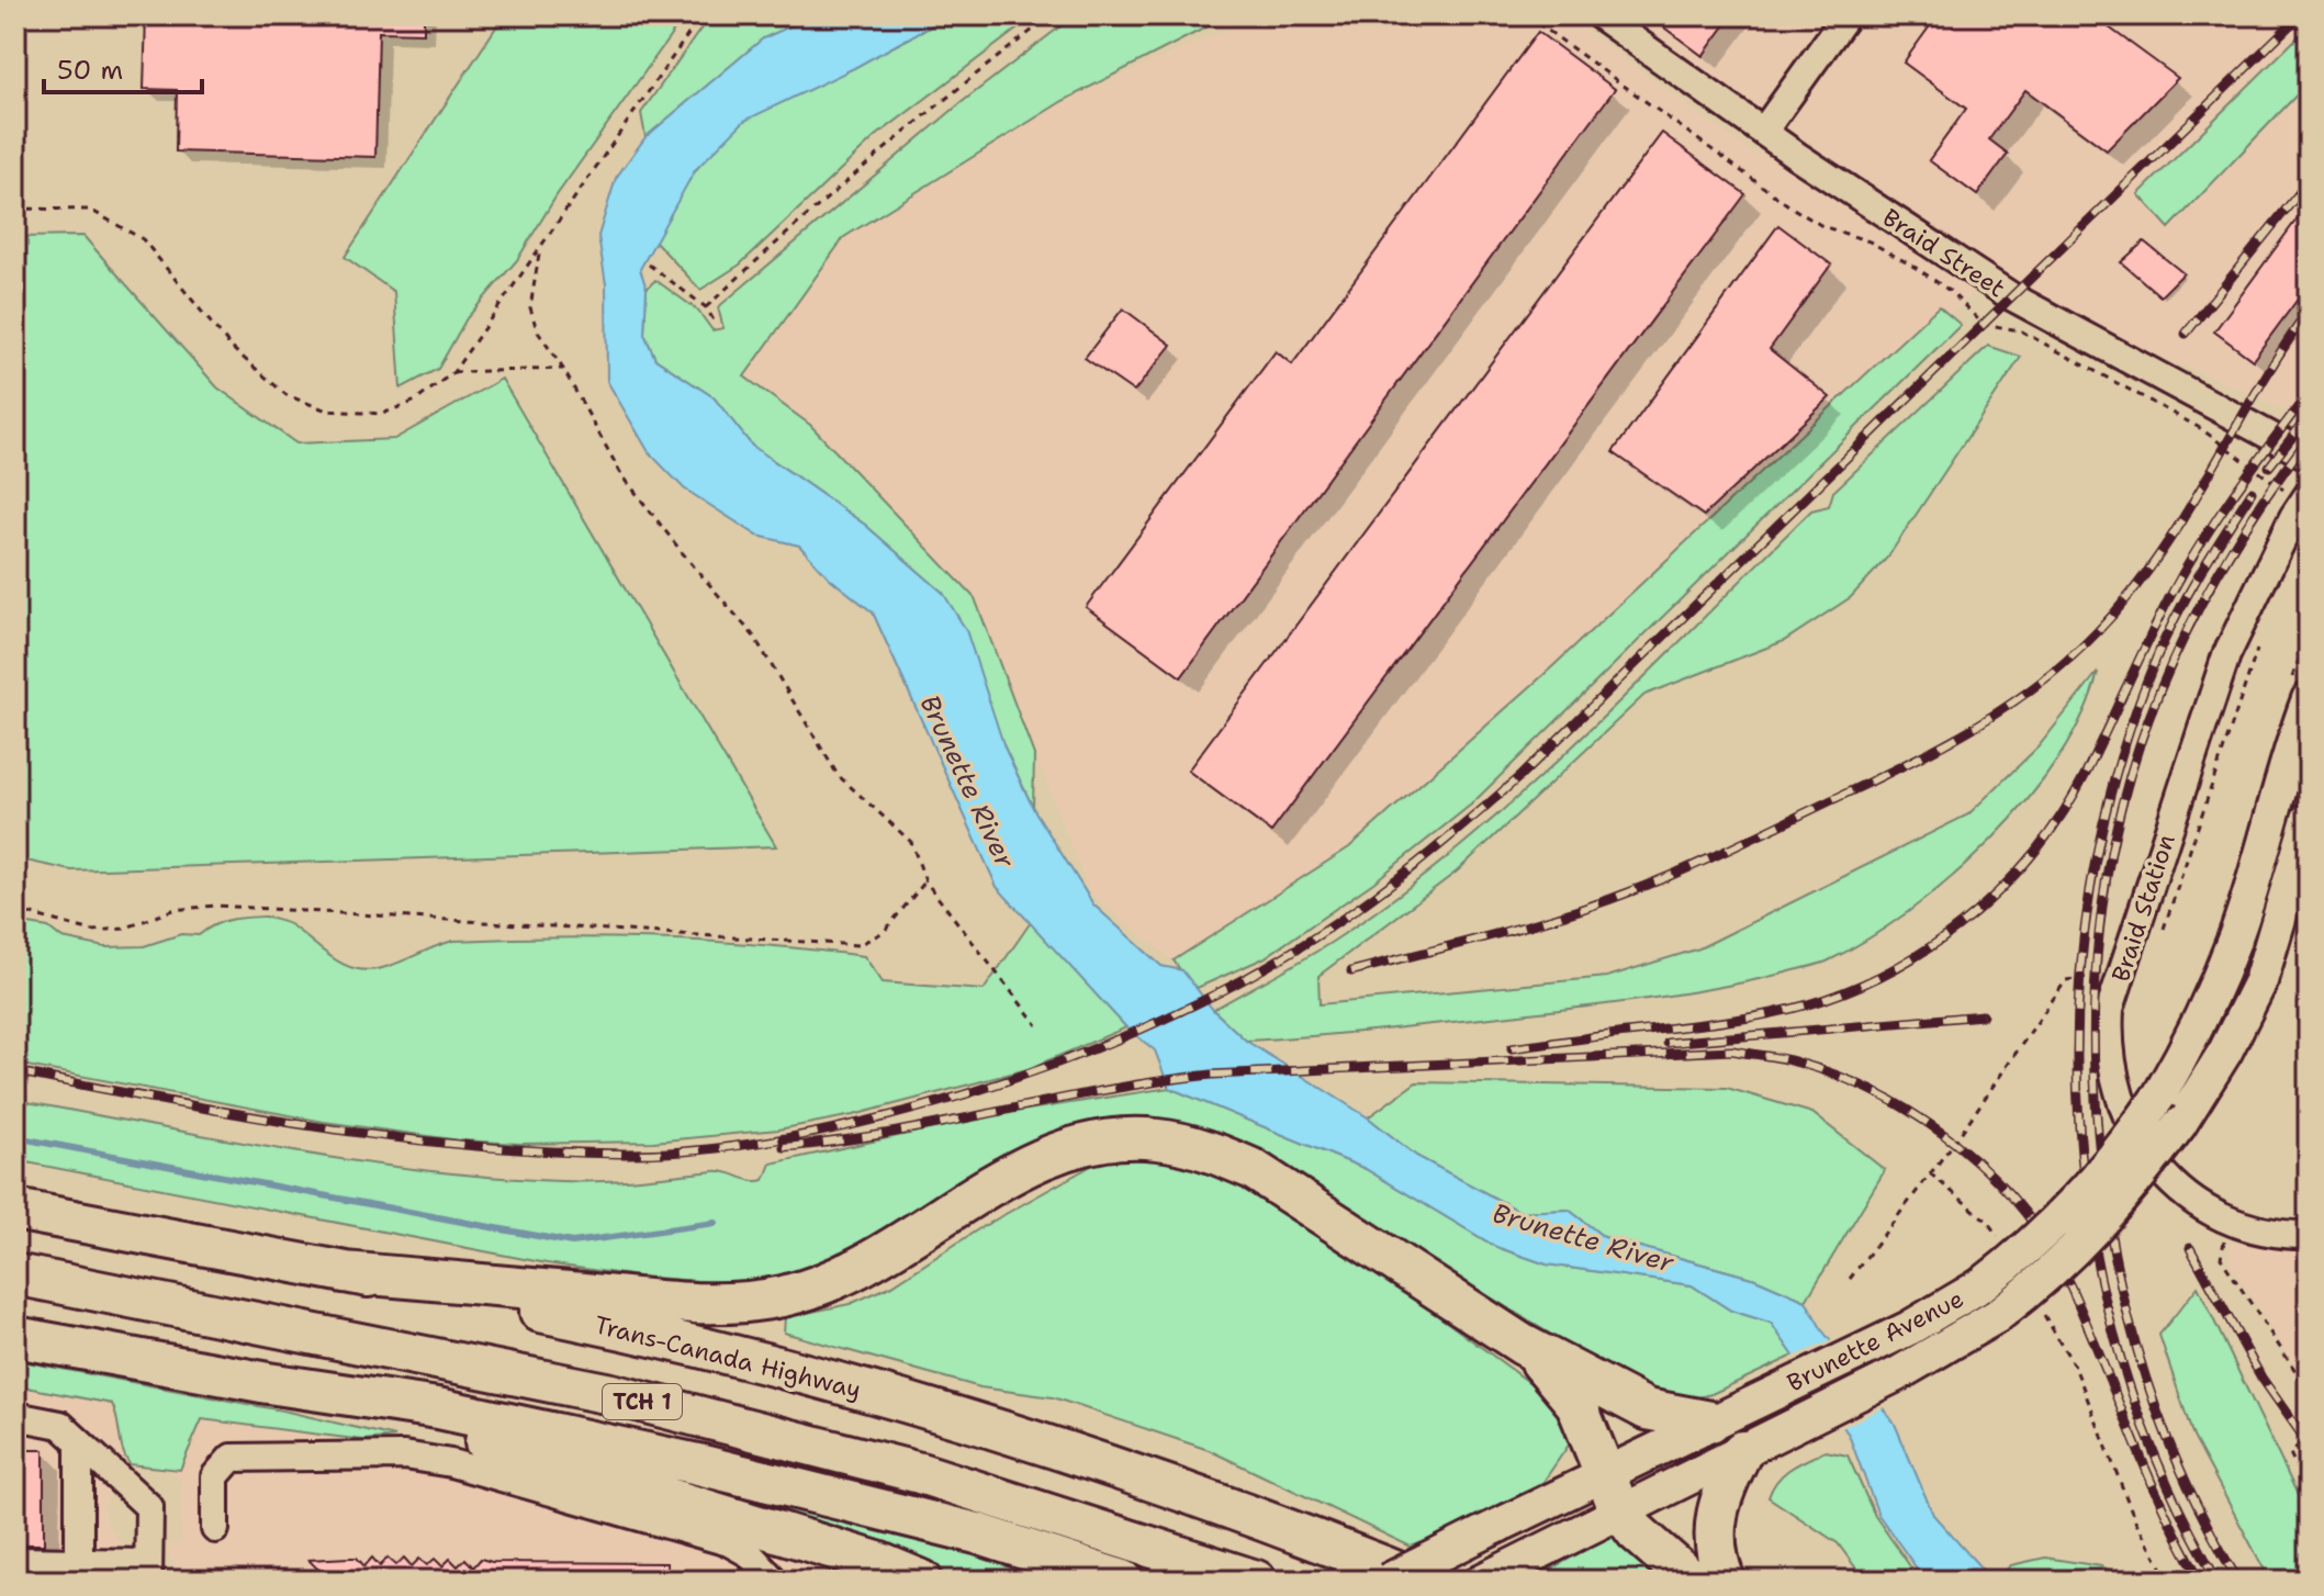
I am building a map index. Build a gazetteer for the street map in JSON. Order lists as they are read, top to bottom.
{
  "streets": {
    "highway": ["Trans-Canada Highway", "TCH 1"],
    "main road": ["Brunette Avenue"],
    "street": ["Braid Street", "Braid Station"]
  },
  "water": ["Brunette River"],
  "scale_bar": "50 m"
}
